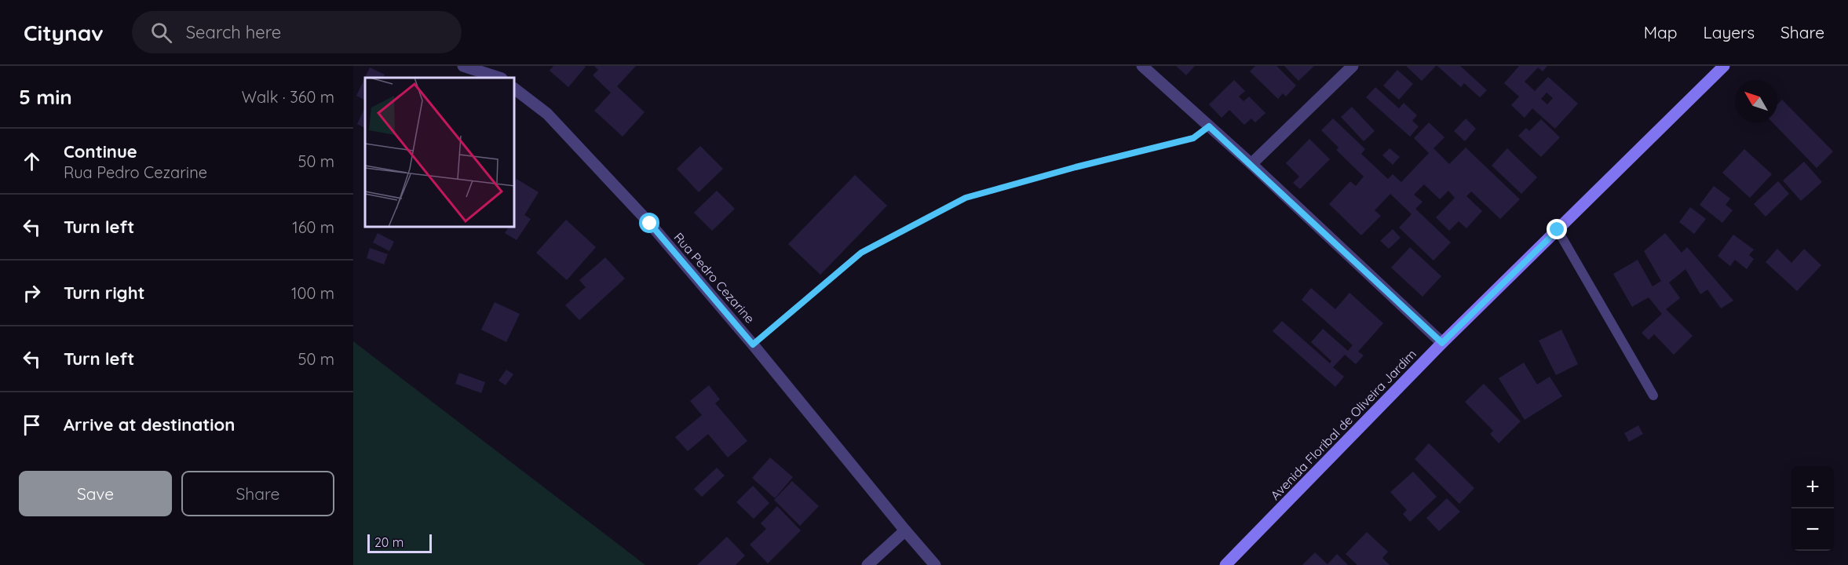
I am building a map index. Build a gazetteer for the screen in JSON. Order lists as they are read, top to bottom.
{
  "streets": {
    "street": ["Rua Pedro Cezarine", "Avenida Floribal de Oliveira Jardim"]
  },
  "scale_bar": "20 m",
  "north": "top left",
  "page": {
    "header": "Citynav",
    "search": "Search here",
    "nav": ["Map", "Layers", "Share"],
    "heading": ["5 min", "Walk · 360 m"],
    "list": [
      ["Continue", "Rua Pedro Cezarine", "50 m"],
      ["Turn left", "160 m"],
      ["Turn right", "100 m"],
      ["Turn left", "50 m"],
      "Arrive at destination"
    ],
    "buttons": ["Save", "Share"],
    "map_buttons": ["+", "−"],
    "scale": "20 m"
  }
}
